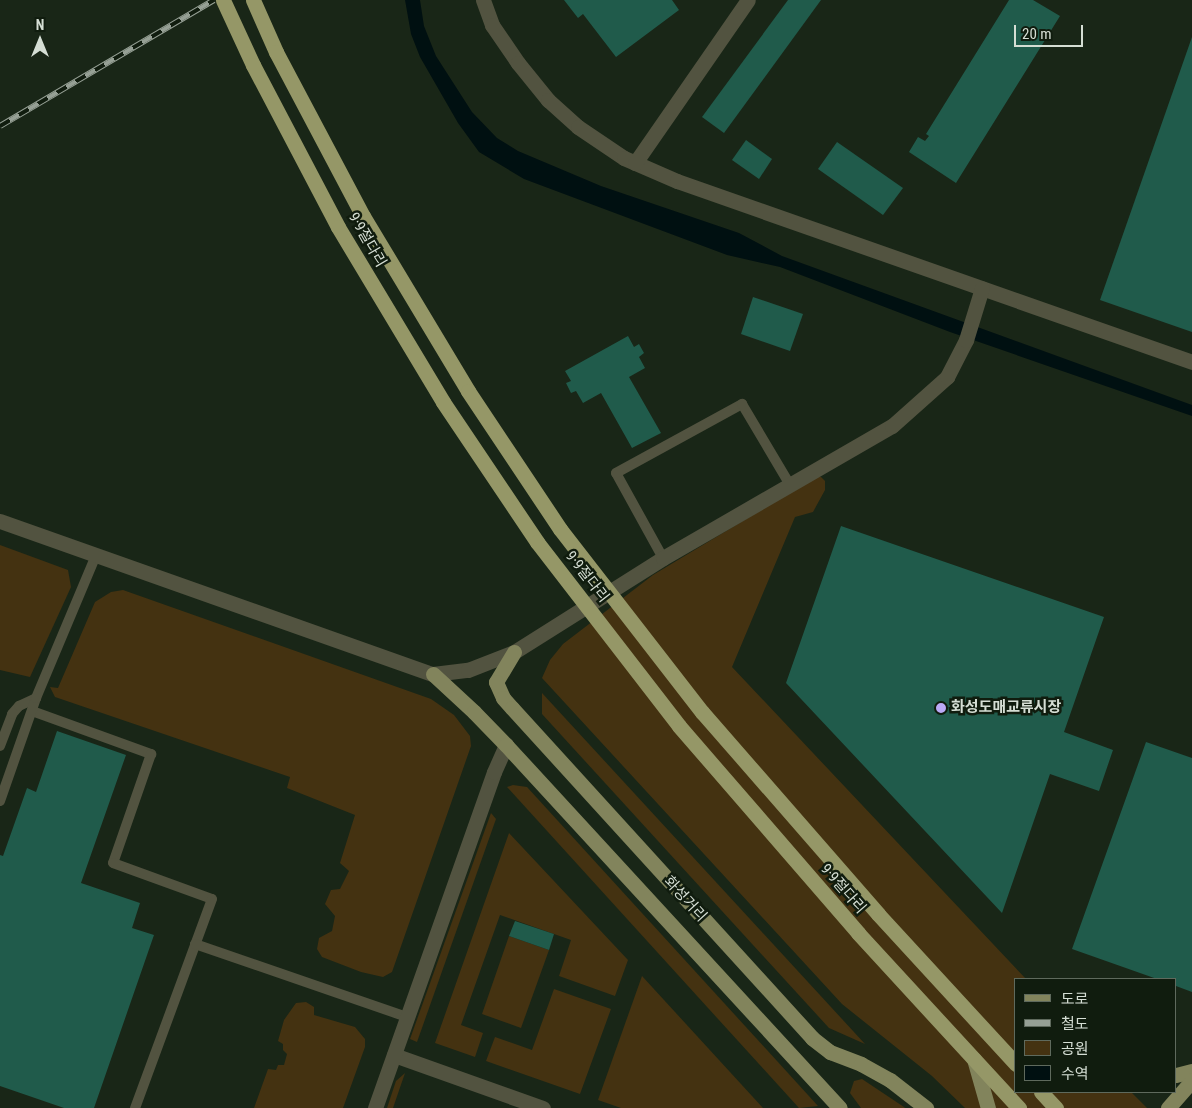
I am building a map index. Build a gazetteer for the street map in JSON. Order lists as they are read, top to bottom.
{
  "streets": {
    "highway": ["9·9절다리"],
    "main road": ["화성거리"]
  },
  "places": ["화성도매교류시장"],
  "legend": [
    "도로",
    "철도",
    "공원",
    "수역"
  ],
  "scale_bar": "20 m",
  "north": "top"
}
